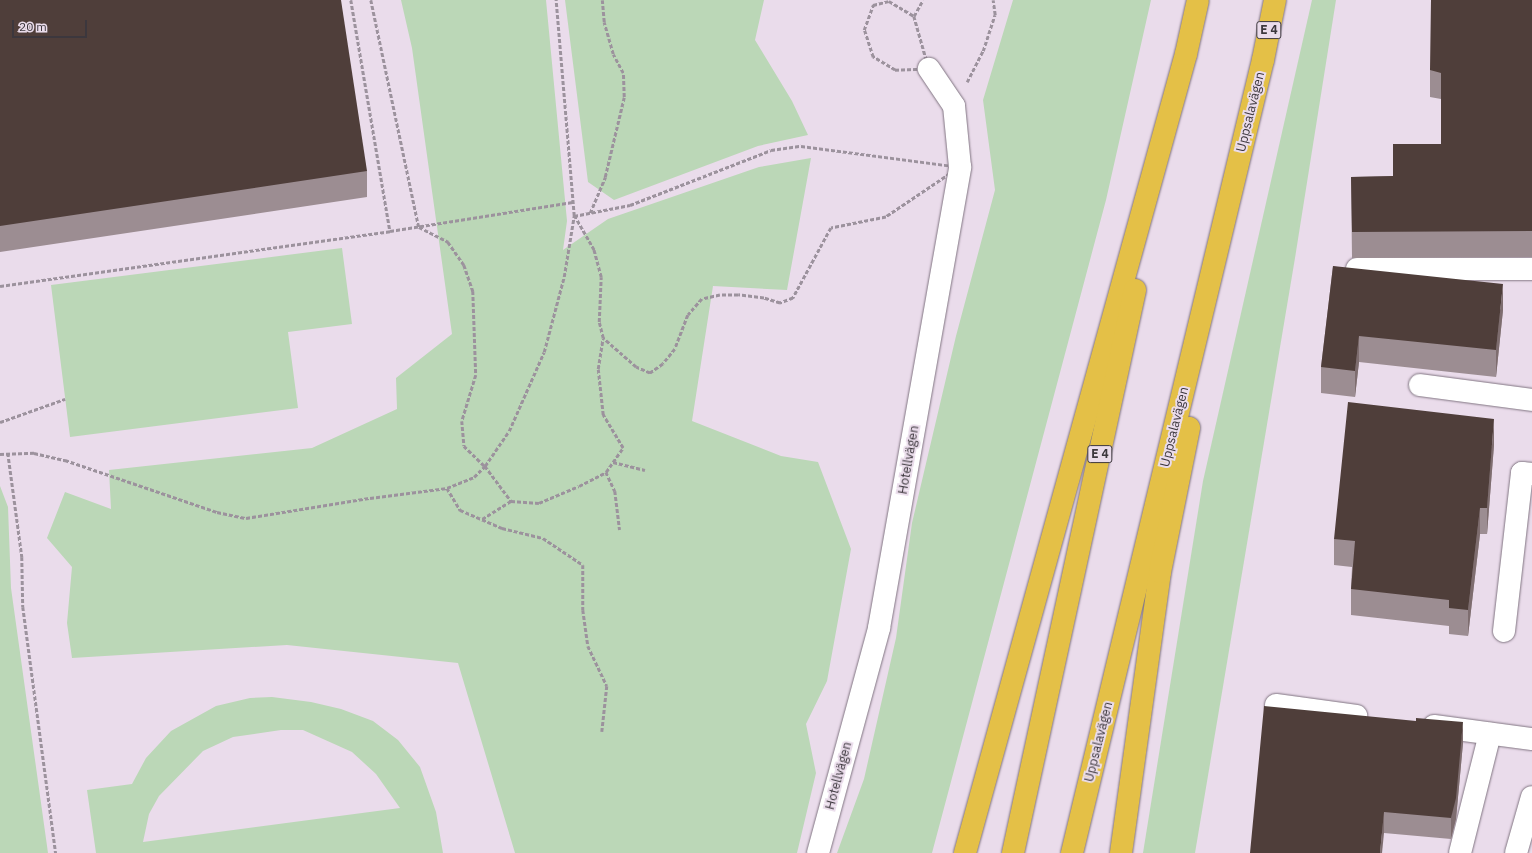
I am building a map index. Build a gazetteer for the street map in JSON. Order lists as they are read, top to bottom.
{
  "streets": {
    "highway": ["E 4", "Uppsalavägen"],
    "street": ["Hotellvägen"]
  },
  "scale_bar": "20 m"
}
